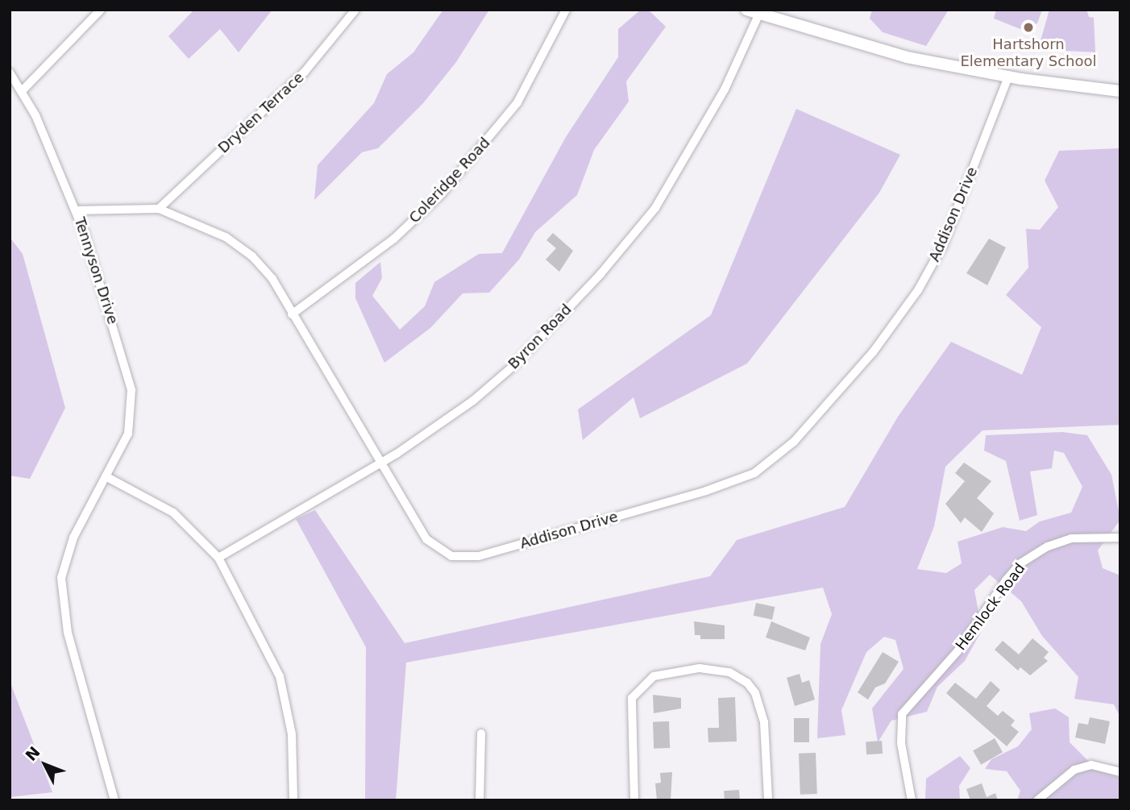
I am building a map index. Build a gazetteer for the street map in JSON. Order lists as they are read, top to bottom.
{
  "streets": {
    "street": [
      "Dryden Terrace",
      "Coleridge Road",
      "Addison Drive",
      "Tennyson Drive",
      "Byron Road",
      "Hemlock Road"
    ]
  },
  "crossings": [
    ["Dryden Terrace", "Addison Drive"],
    ["Coleridge Road", "Addison Drive"],
    ["Addison Drive", "Tennyson Drive"],
    ["Addison Drive", "Byron Road"]
  ],
  "places": ["Hartshorn Elementary School"],
  "north": "top left"
}
